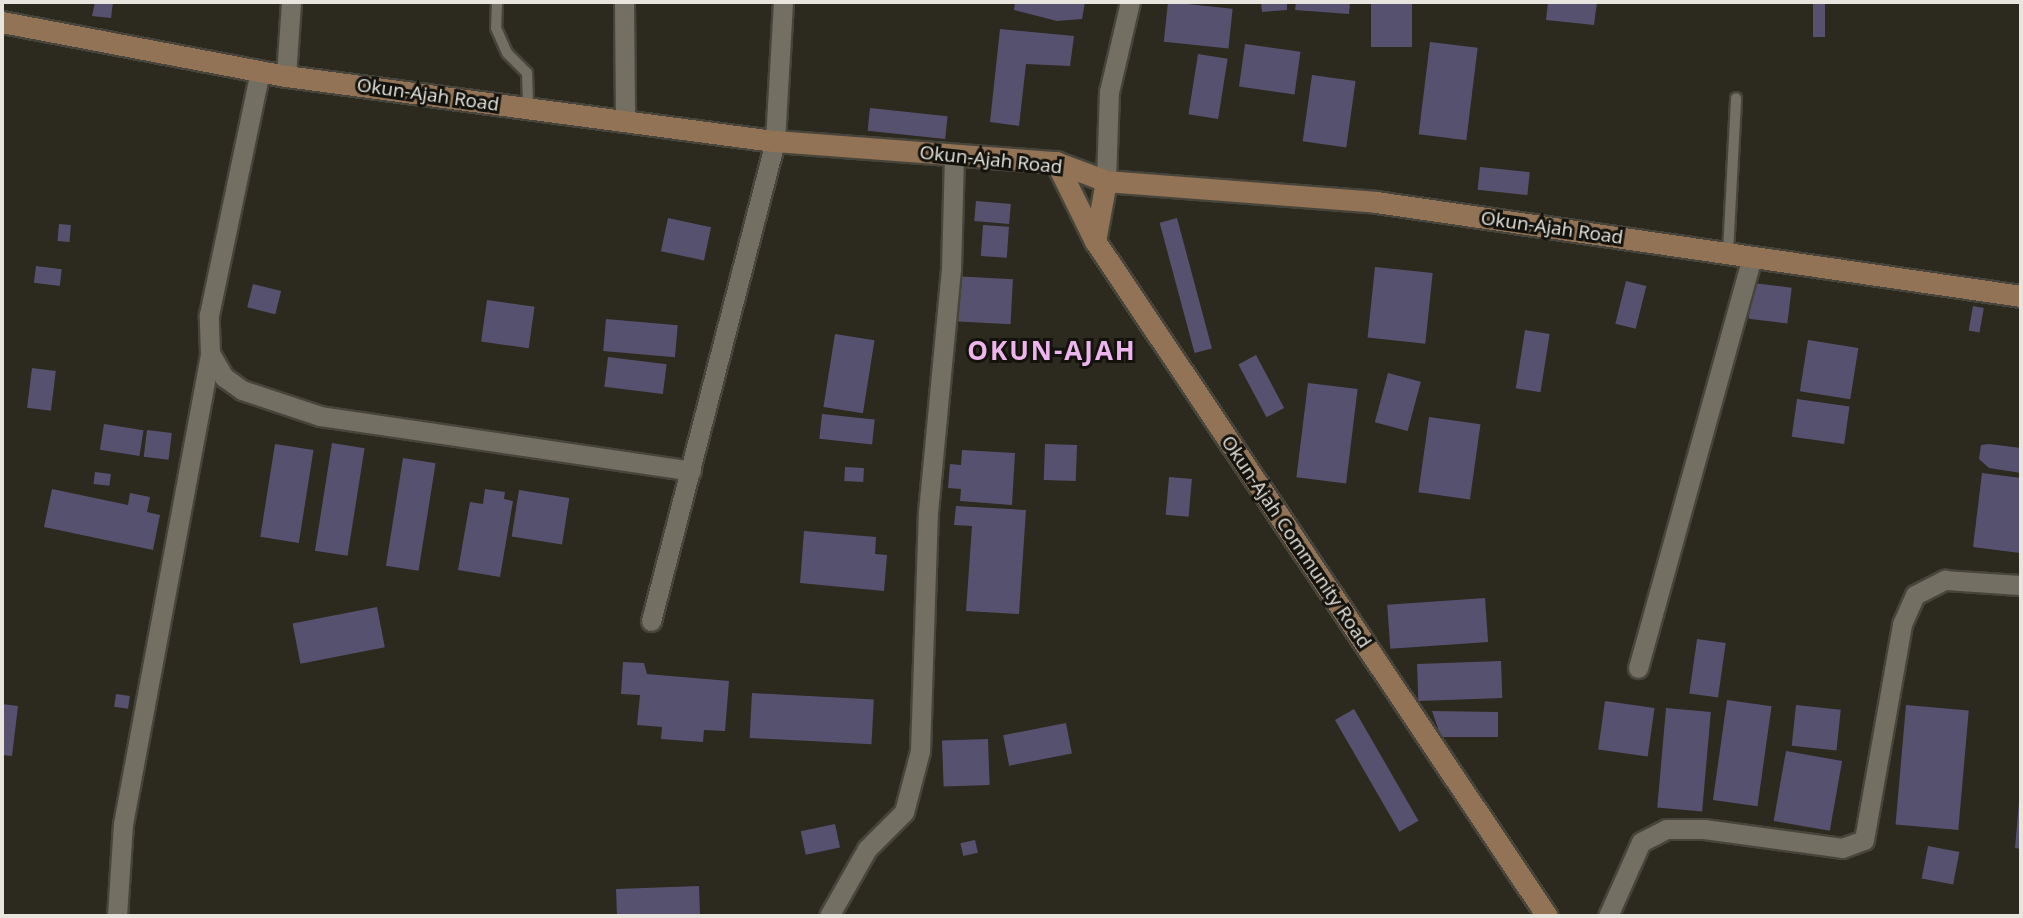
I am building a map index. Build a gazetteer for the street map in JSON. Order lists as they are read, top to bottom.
{
  "streets": {
    "street": ["Okun-Ajah Road", "Okun-Ajah Community Road"]
  },
  "crossings": [
    ["Okun-Ajah Road", "Okun-Ajah Community Road"]
  ],
  "districts": ["OKUN-AJAH"]
}
